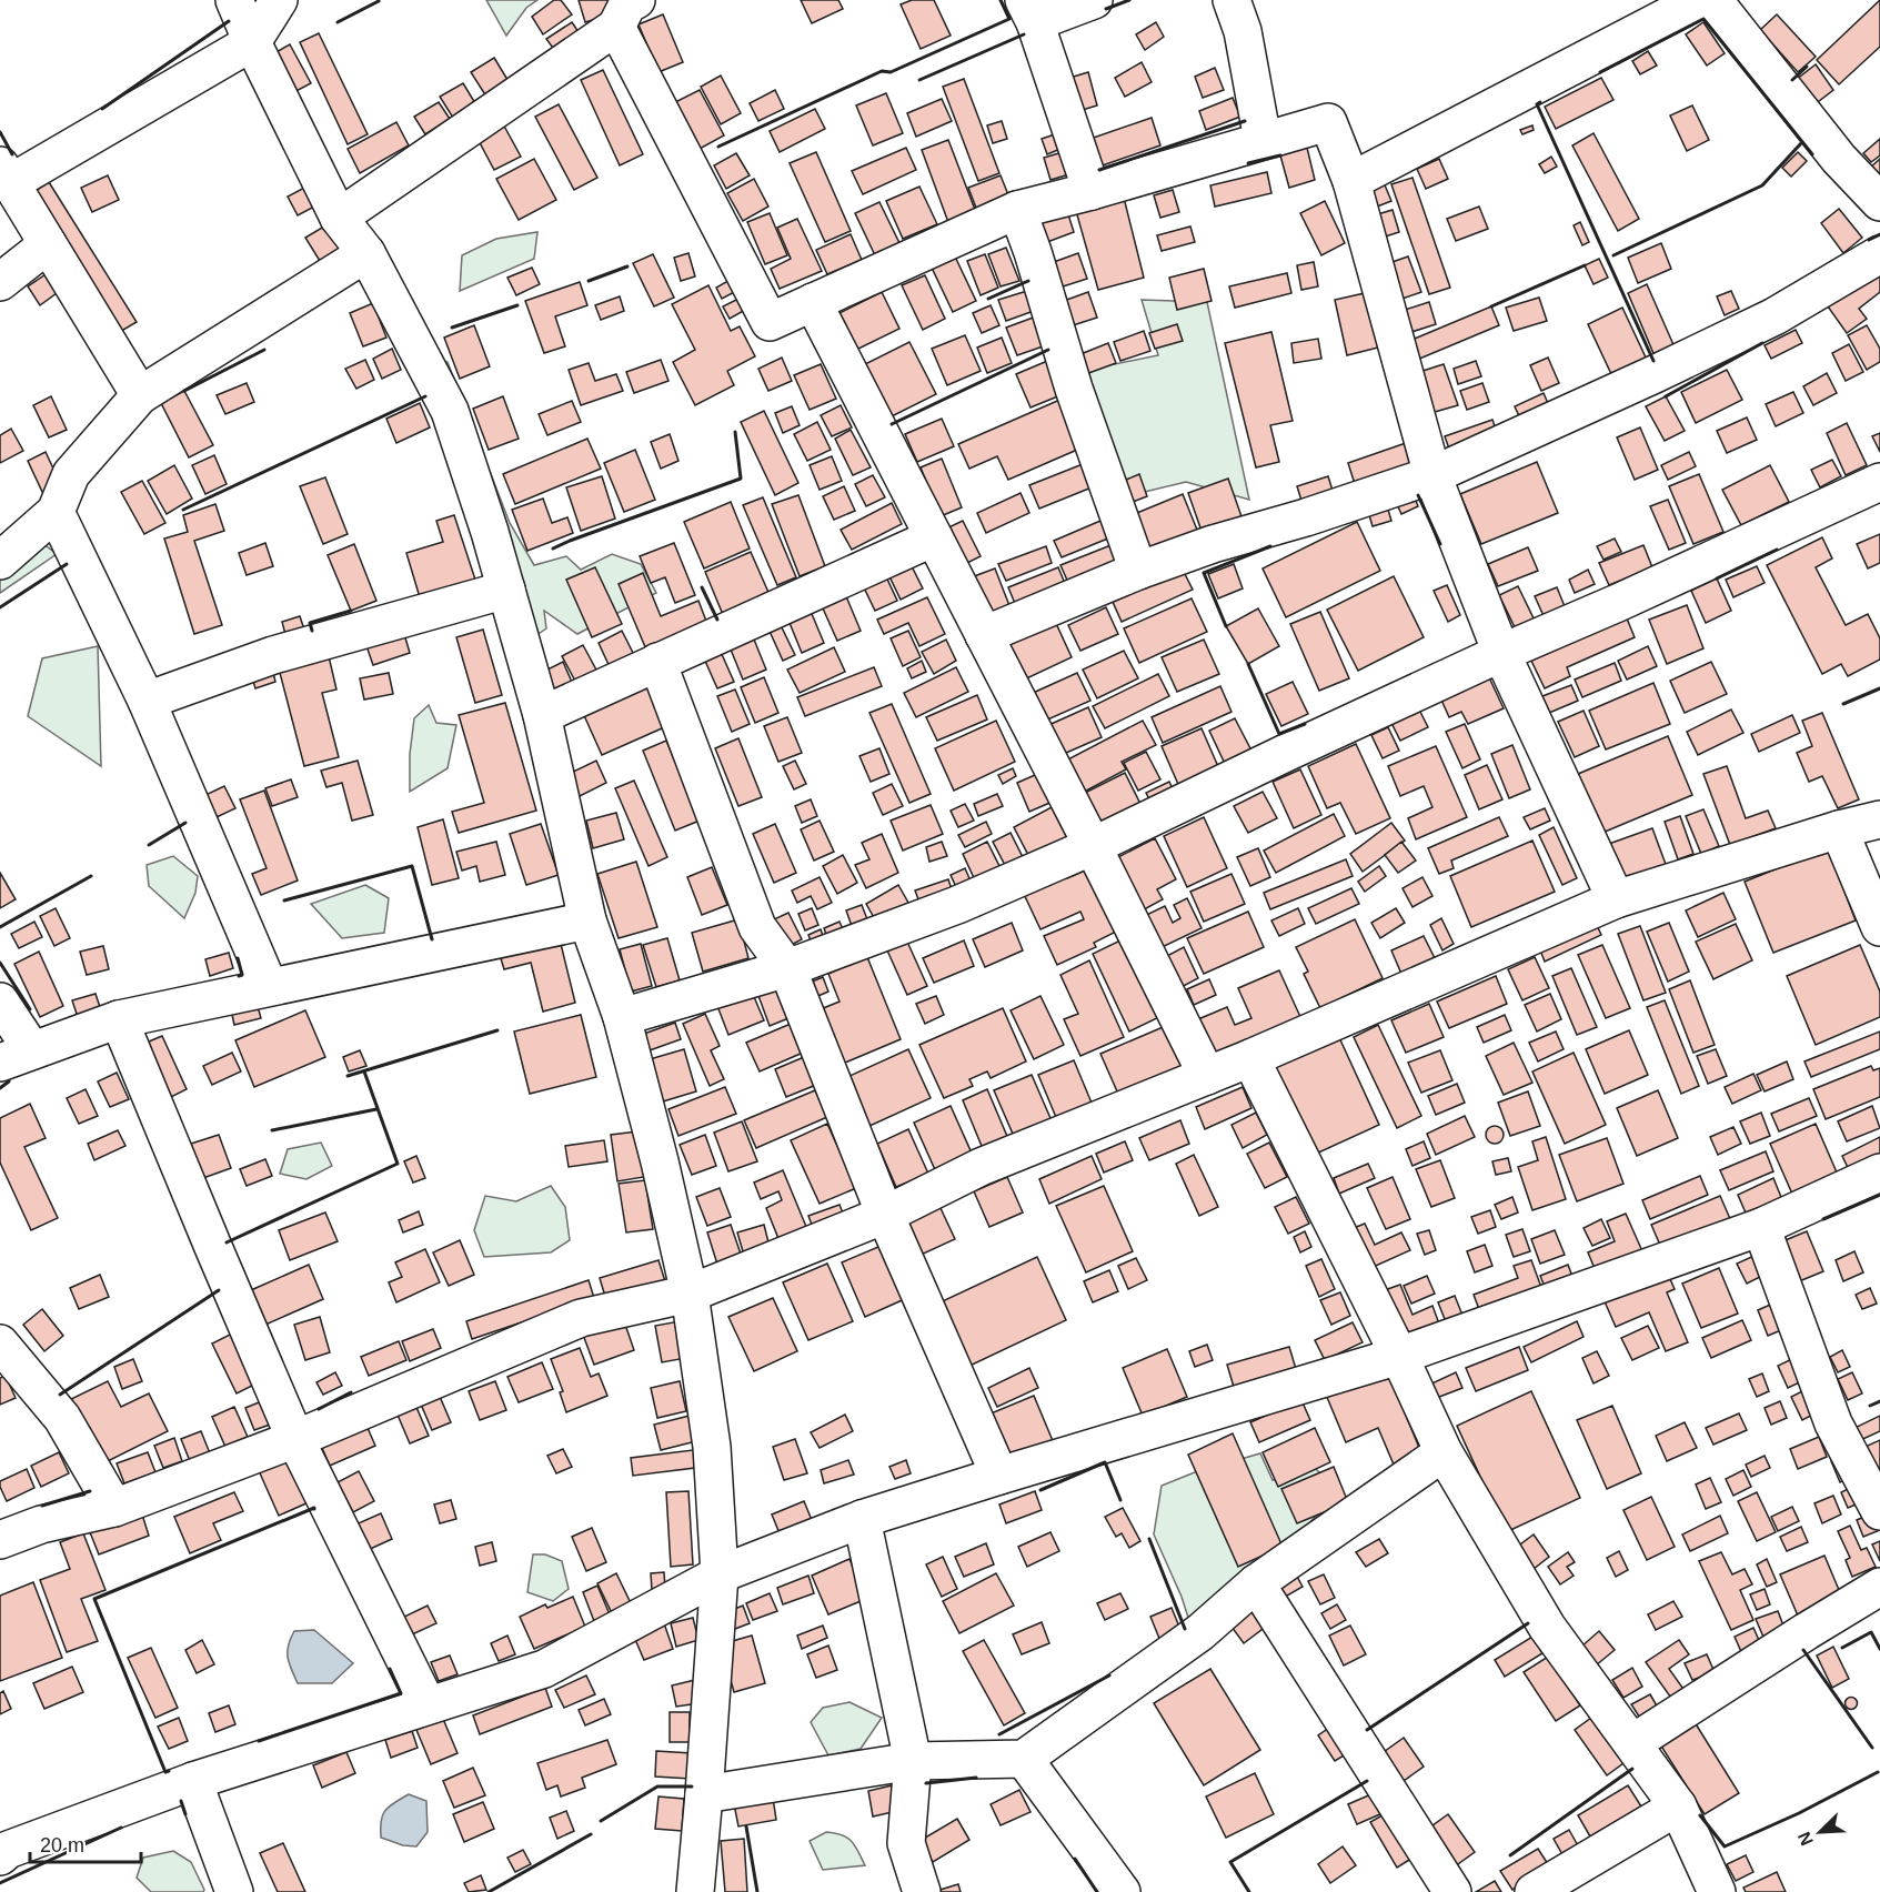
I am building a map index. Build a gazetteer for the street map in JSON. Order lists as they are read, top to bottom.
{
  "scale_bar": "20 m",
  "north": "bottom left"
}
